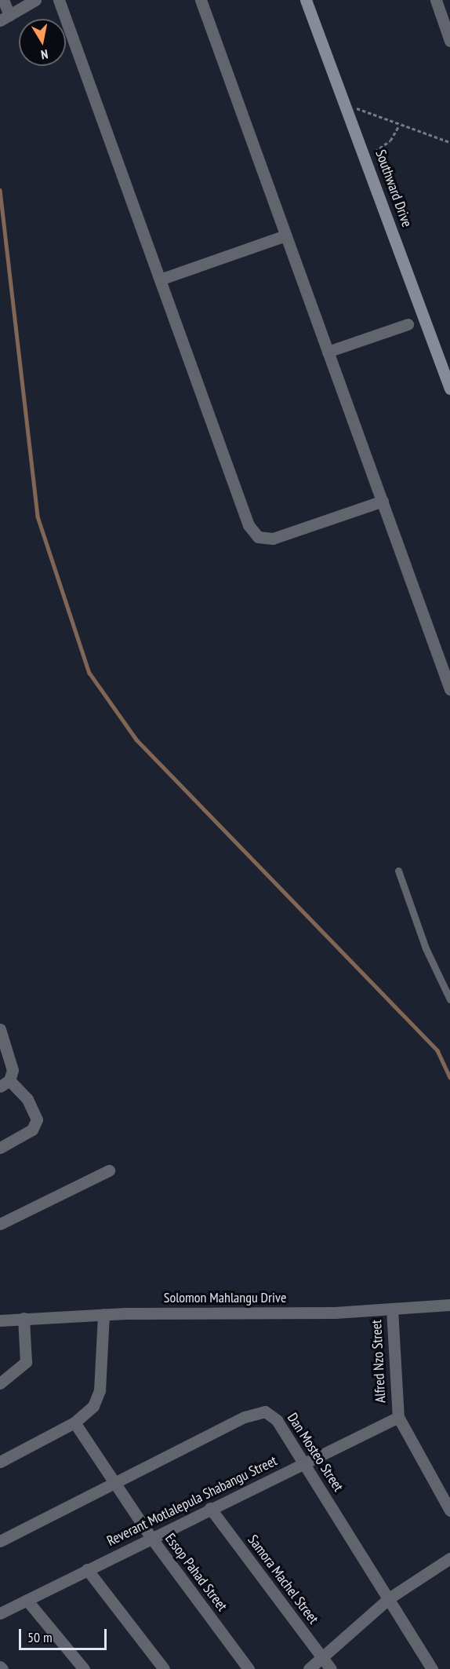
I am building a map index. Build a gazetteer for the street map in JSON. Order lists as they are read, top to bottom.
{
  "streets": {
    "main road": ["Southward Drive"],
    "street": [
      "Solomon Mahlangu Drive",
      "Alfred Nzo Street",
      "Dan Mosteo Street",
      "Reverant Motlalepula Shabangu Street",
      "Essop Pahad Street",
      "Samora Machel Street"
    ]
  },
  "crossings": [
    ["Solomon Mahlangu Drive", "Alfred Nzo Street"],
    ["Alfred Nzo Street", "Reverant Motlalepula Shabangu Street"],
    ["Dan Mosteo Street", "Reverant Motlalepula Shabangu Street"],
    ["Dan Mosteo Street", "Essop Pahad Street"],
    ["Reverant Motlalepula Shabangu Street", "Essop Pahad Street"],
    ["Reverant Motlalepula Shabangu Street", "Samora Machel Street"]
  ],
  "scale_bar": "50 m",
  "north": "bottom"
}
